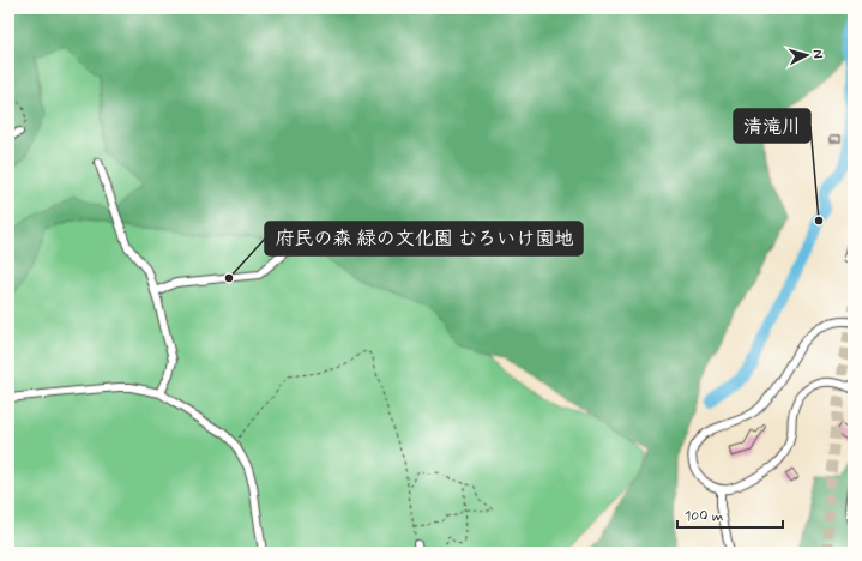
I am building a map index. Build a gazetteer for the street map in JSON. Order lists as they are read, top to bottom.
{
  "places": ["清滝川", "府民の森 緑の文化園 むろいけ園地"],
  "scale_bar": "100 m",
  "north": "right"
}
